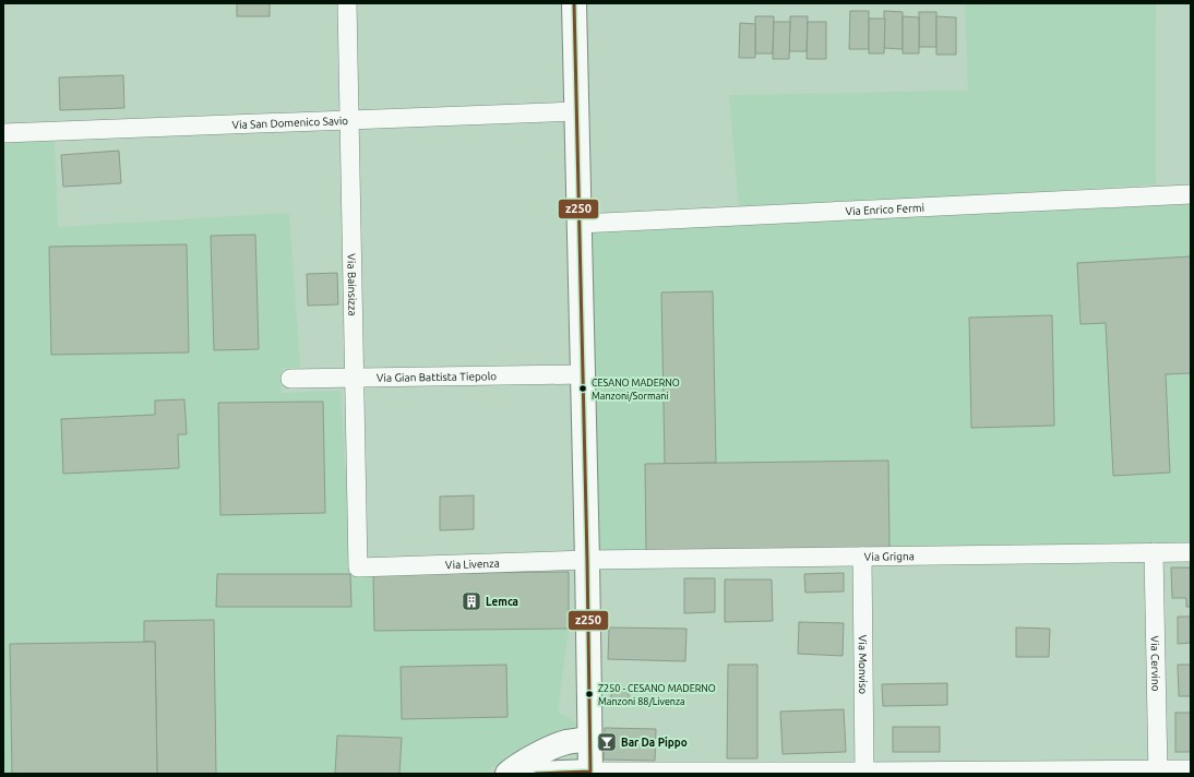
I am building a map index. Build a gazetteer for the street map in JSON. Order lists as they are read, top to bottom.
{
  "streets": {
    "street": [
      "Via San Domenico Savio",
      "Via Enrico Fermi",
      "Via Bainsizza",
      "Via Gian Battista Tiepolo",
      "Via Grigna",
      "Via Livenza",
      "Via Cervino",
      "Via Monviso"
    ]
  },
  "crossings": [
    ["Via San Domenico Savio", "Via Bainsizza"],
    ["Via Bainsizza", "Via Gian Battista Tiepolo"],
    ["Via Bainsizza", "Via Livenza"],
    ["Via Grigna", "Via Livenza"],
    ["Via Grigna", "Via Cervino"],
    ["Via Grigna", "Via Monviso"]
  ],
  "places": {
    "other": ["CESANO MADERNO Manzoni/Sormani", "Z250 - CESANO MADERNO Manzoni 88/Livenza"],
    "building": ["Lemca"],
    "bar": ["Bar Da Pippo"]
  },
  "lines": ["transit line z250"]
}
